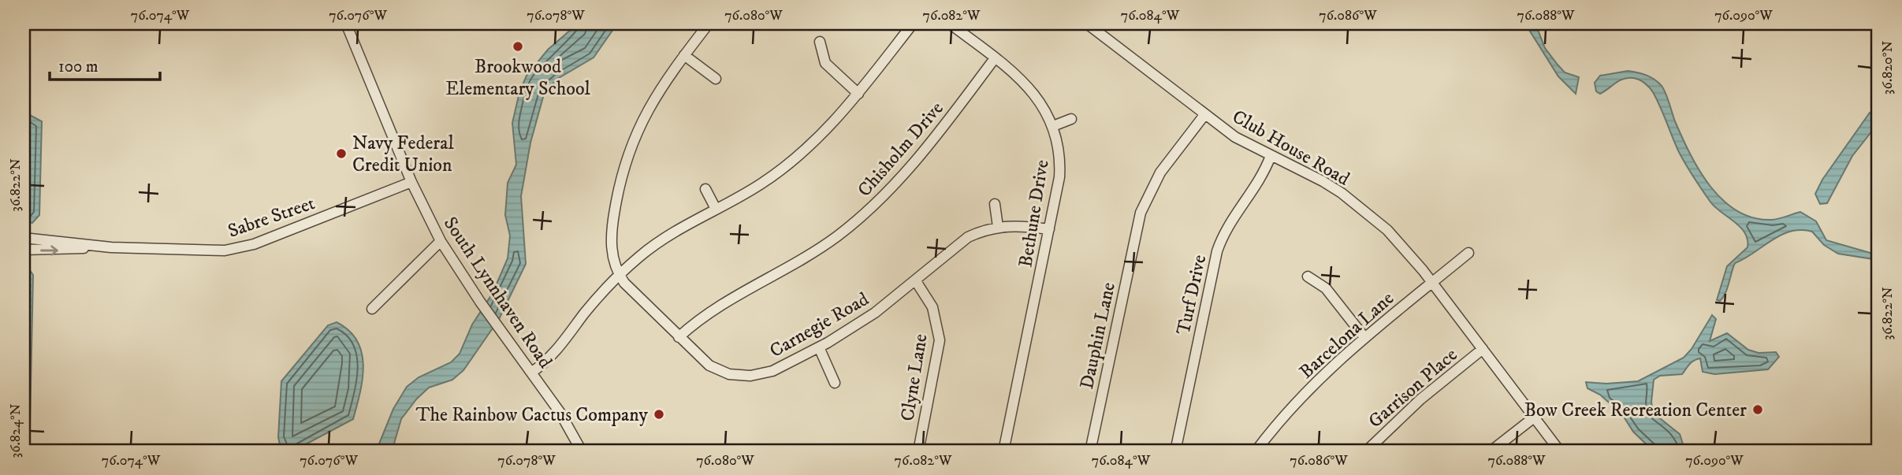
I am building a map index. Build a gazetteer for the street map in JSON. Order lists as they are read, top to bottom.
{
  "streets": {
    "street": [
      "Club House Road",
      "Chisholm Drive",
      "Bethune Drive",
      "Sabre Street",
      "South Lynnhaven Road",
      "Turf Drive",
      "Carnegie Road",
      "Barcelona Lane",
      "Dauphin Lane",
      "Clyne Lane",
      "Garrison Place"
    ]
  },
  "crossings": [
    ["Club House Road", "Turf Drive"],
    ["Club House Road", "Barcelona Lane"],
    ["Club House Road", "Dauphin Lane"],
    ["Club House Road", "Garrison Place"],
    ["Chisholm Drive", "Bethune Drive"],
    ["Chisholm Drive", "Carnegie Road"],
    ["Bethune Drive", "Carnegie Road"],
    ["Sabre Street", "South Lynnhaven Road"],
    ["Carnegie Road", "Clyne Lane"]
  ],
  "places": [
    "Brookwood Elementary School",
    "Navy Federal Credit Union",
    "Bow Creek Recreation Center",
    "The Rainbow Cactus Company"
  ],
  "scale_bar": "100 m",
  "coordinates": [
    "76.074°W",
    "76.076°W",
    "76.078°W",
    "76.080°W",
    "76.082°W",
    "76.084°W",
    "76.086°W",
    "76.088°W",
    "76.090°W",
    "36.820°N",
    "36.822°N",
    "36.824°N"
  ]
}
